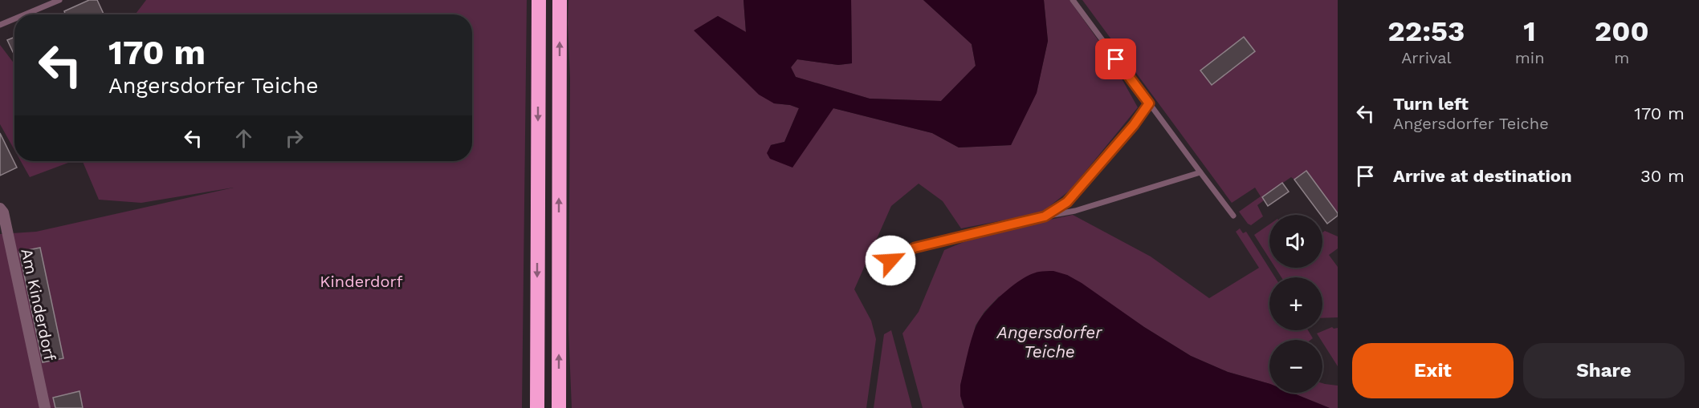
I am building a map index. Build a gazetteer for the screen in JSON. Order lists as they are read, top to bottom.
{
  "streets": {
    "street": ["Am Kinderdorf"]
  },
  "water": ["Angersdorfer Teiche"],
  "parks": ["Kinderdorf"],
  "page": {
    "eta": [
      "22:53",
      "Arrival",
      "1",
      "min",
      "200",
      "m"
    ],
    "turn": ["170 m", "Angersdorfer Teiche"],
    "list": [
      {
        "name": "Turn left",
        "note": "Angersdorfer Teiche",
        "value": "170 m"
      },
      {
        "name": "Arrive at destination",
        "value": "30 m"
      }
    ],
    "map_buttons": ["+", "−"],
    "buttons": ["Exit", "Share"]
  }
}
